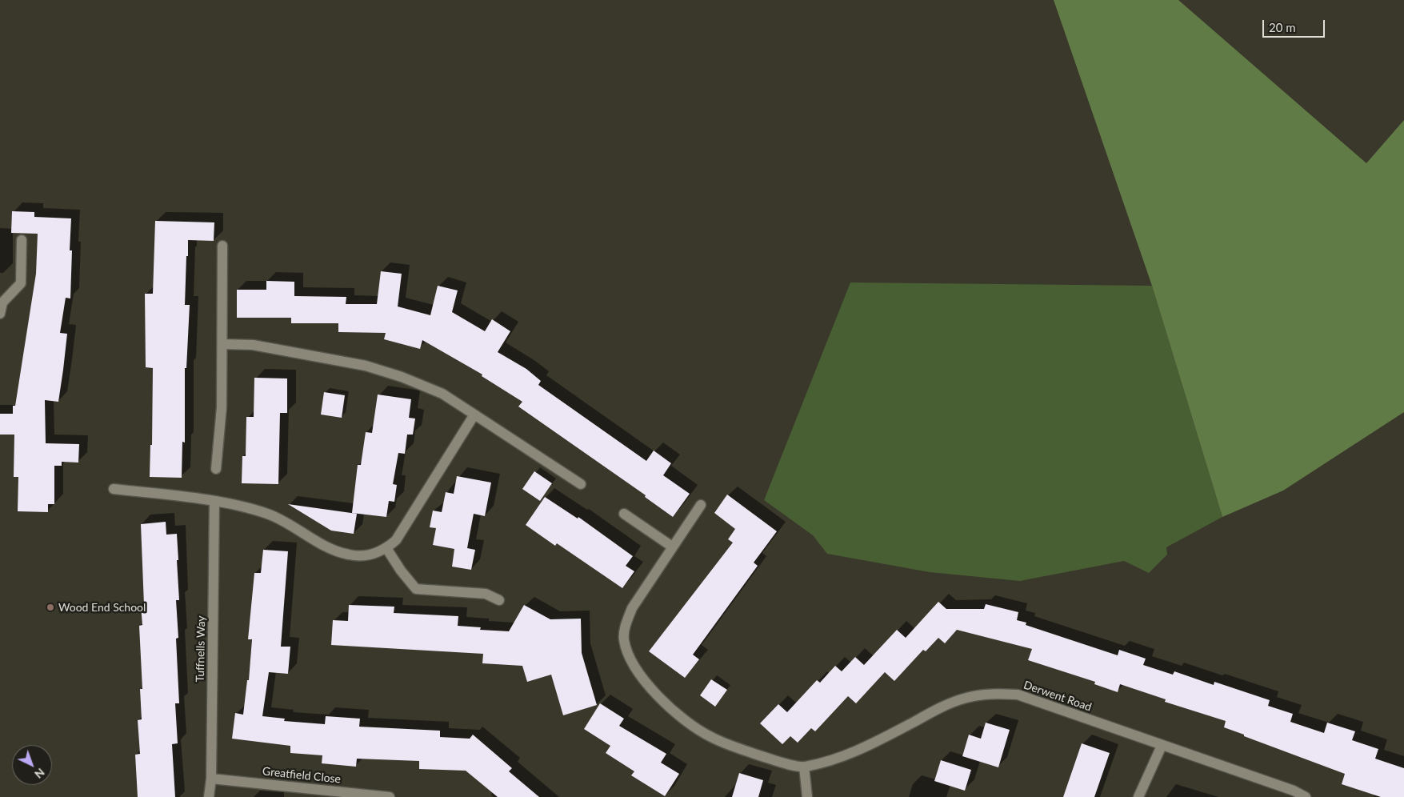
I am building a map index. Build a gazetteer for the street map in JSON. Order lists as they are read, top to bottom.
{
  "streets": {
    "street": ["Tuffnells Way", "Derwent Road", "Greatfield Close"]
  },
  "crossings": [
    ["Tuffnells Way", "Greatfield Close"]
  ],
  "places": ["Wood End School"],
  "scale_bar": "20 m",
  "north": "bottom right"
}
